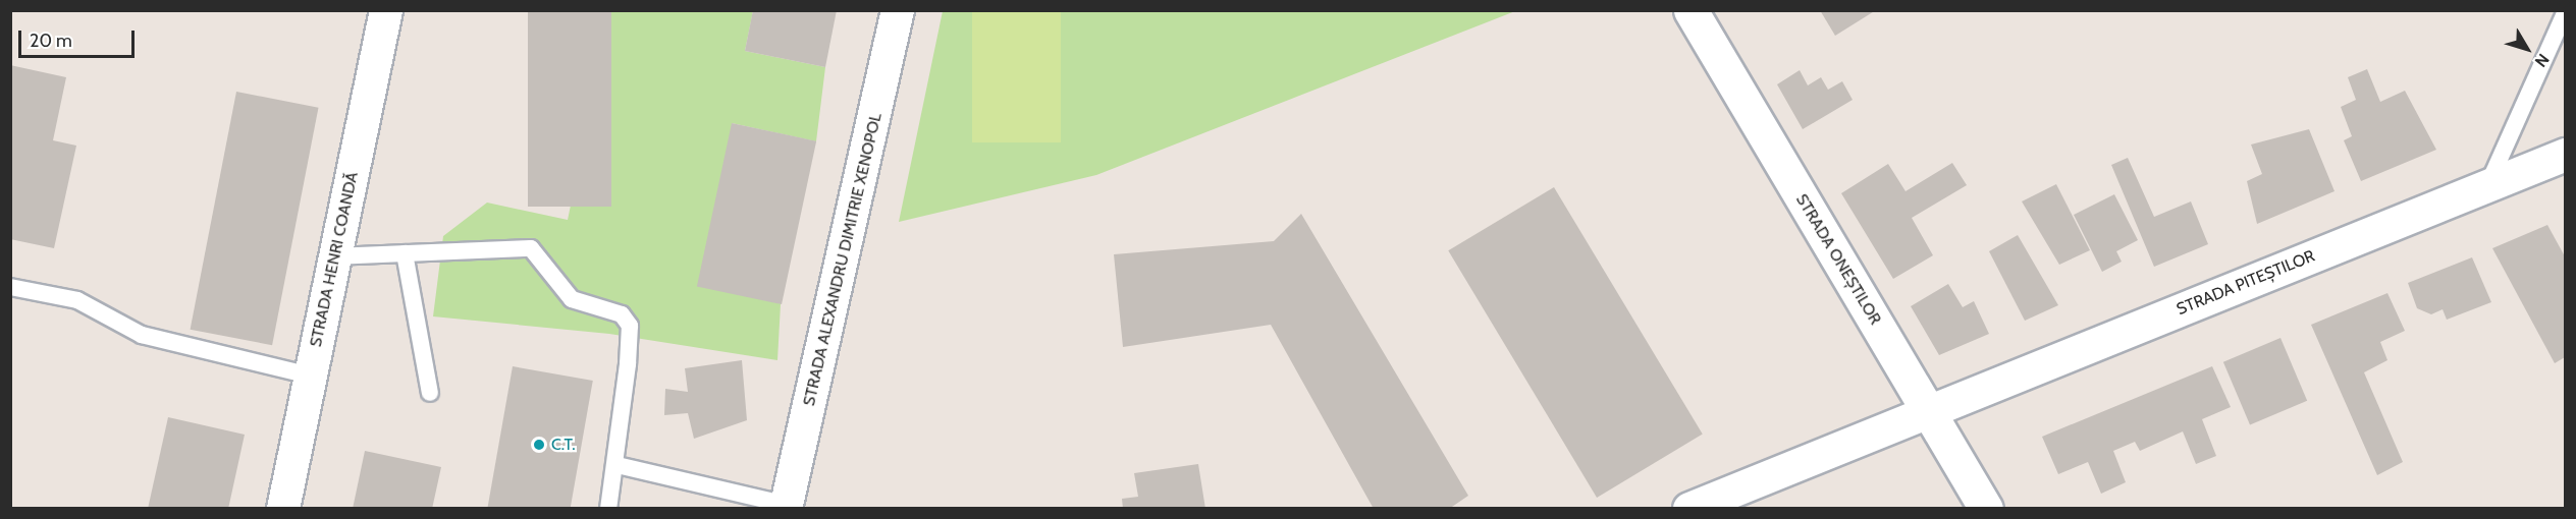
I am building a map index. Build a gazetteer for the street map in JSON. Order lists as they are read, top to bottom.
{
  "streets": {
    "street": [
      "STRADA HENRI COANDĂ",
      "STRADA ALEXANDRU DIMITRIE XENOPOL",
      "STRADA ONEȘTILOR",
      "STRADA PITEȘTILOR"
    ]
  },
  "crossings": [
    ["STRADA ONEȘTILOR", "STRADA PITEȘTILOR"]
  ],
  "places": ["C.T."],
  "scale_bar": "20 m",
  "north": "bottom right"
}
